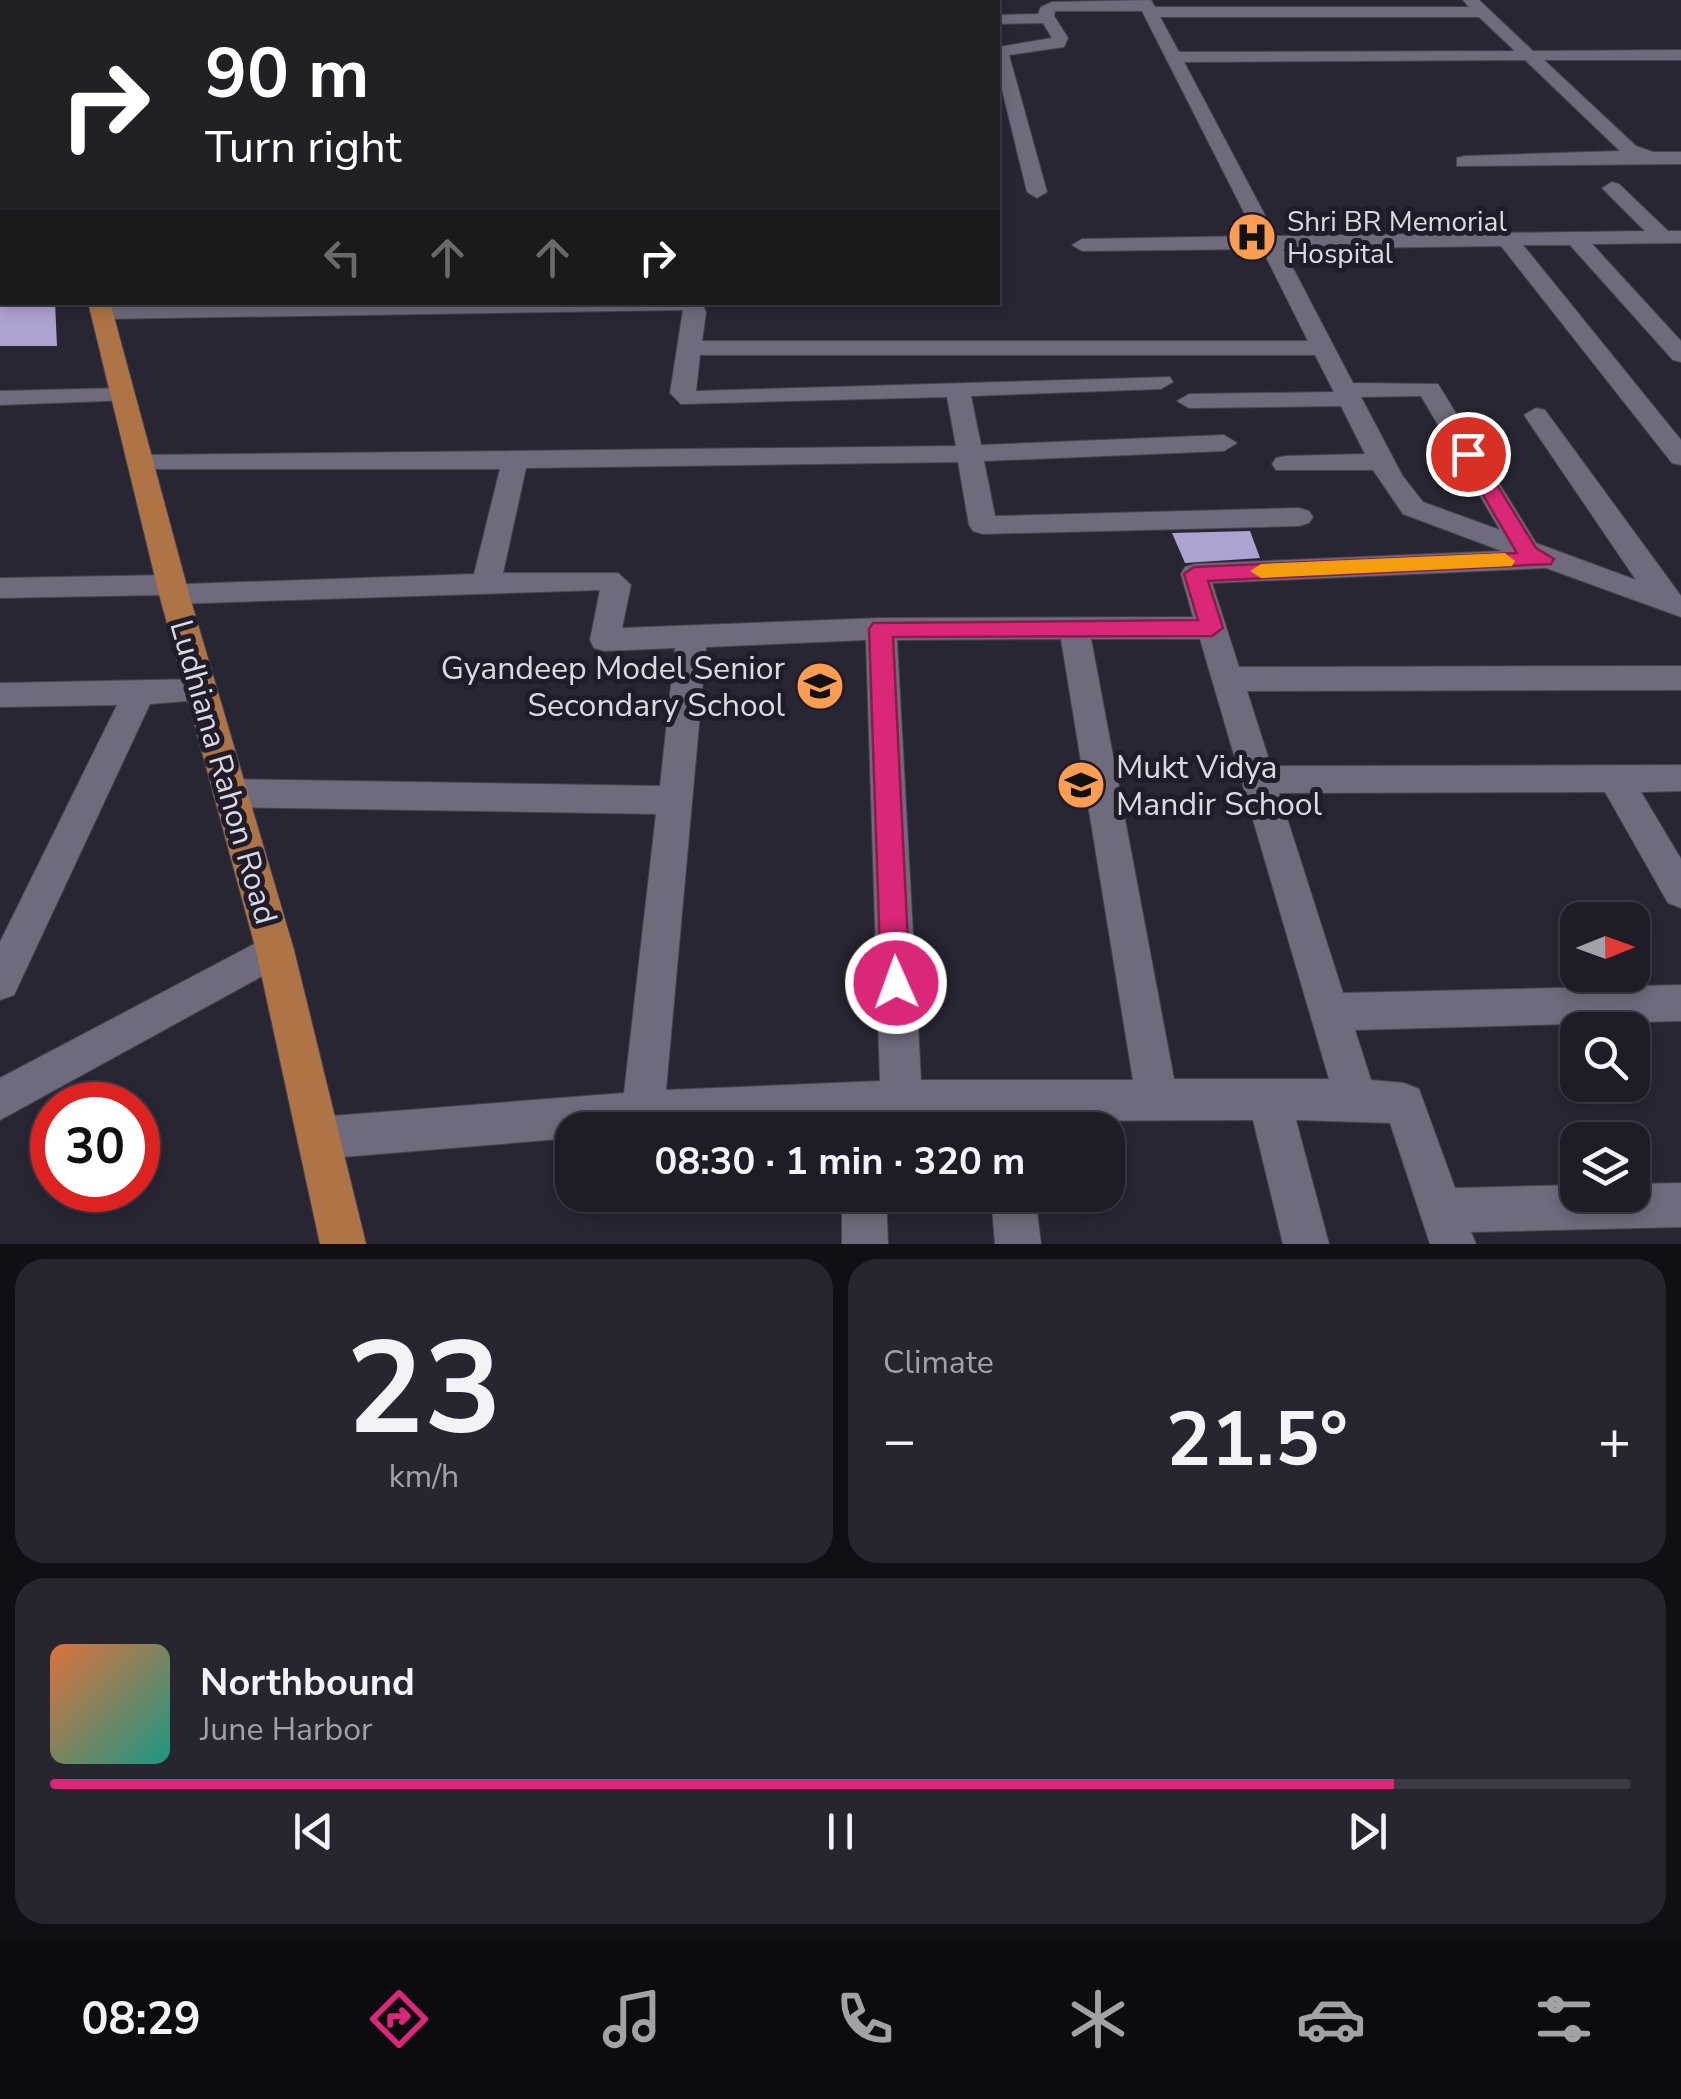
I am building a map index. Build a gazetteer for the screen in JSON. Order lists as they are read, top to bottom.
{
  "streets": {
    "main road": ["Ludhiana Rahon Road"]
  },
  "places": {
    "hospital": ["Shri BR Memorial Hospital"],
    "school or university": ["Gyandeep Model Senior Secondary School", "Mukt Vidya Mandir School"]
  },
  "north": "right",
  "page": {
    "turn": ["90 m", "Turn right"],
    "limit": "30",
    "trip": "08:30 · 1 min · 320 m",
    "tile": [
      ["23", "km/h"],
      "Climate"
    ],
    "heat": ["−", "21.5°", "+"],
    "song": ["Northbound", "June Harbor"],
    "tabs": "08:29"
  }
}
